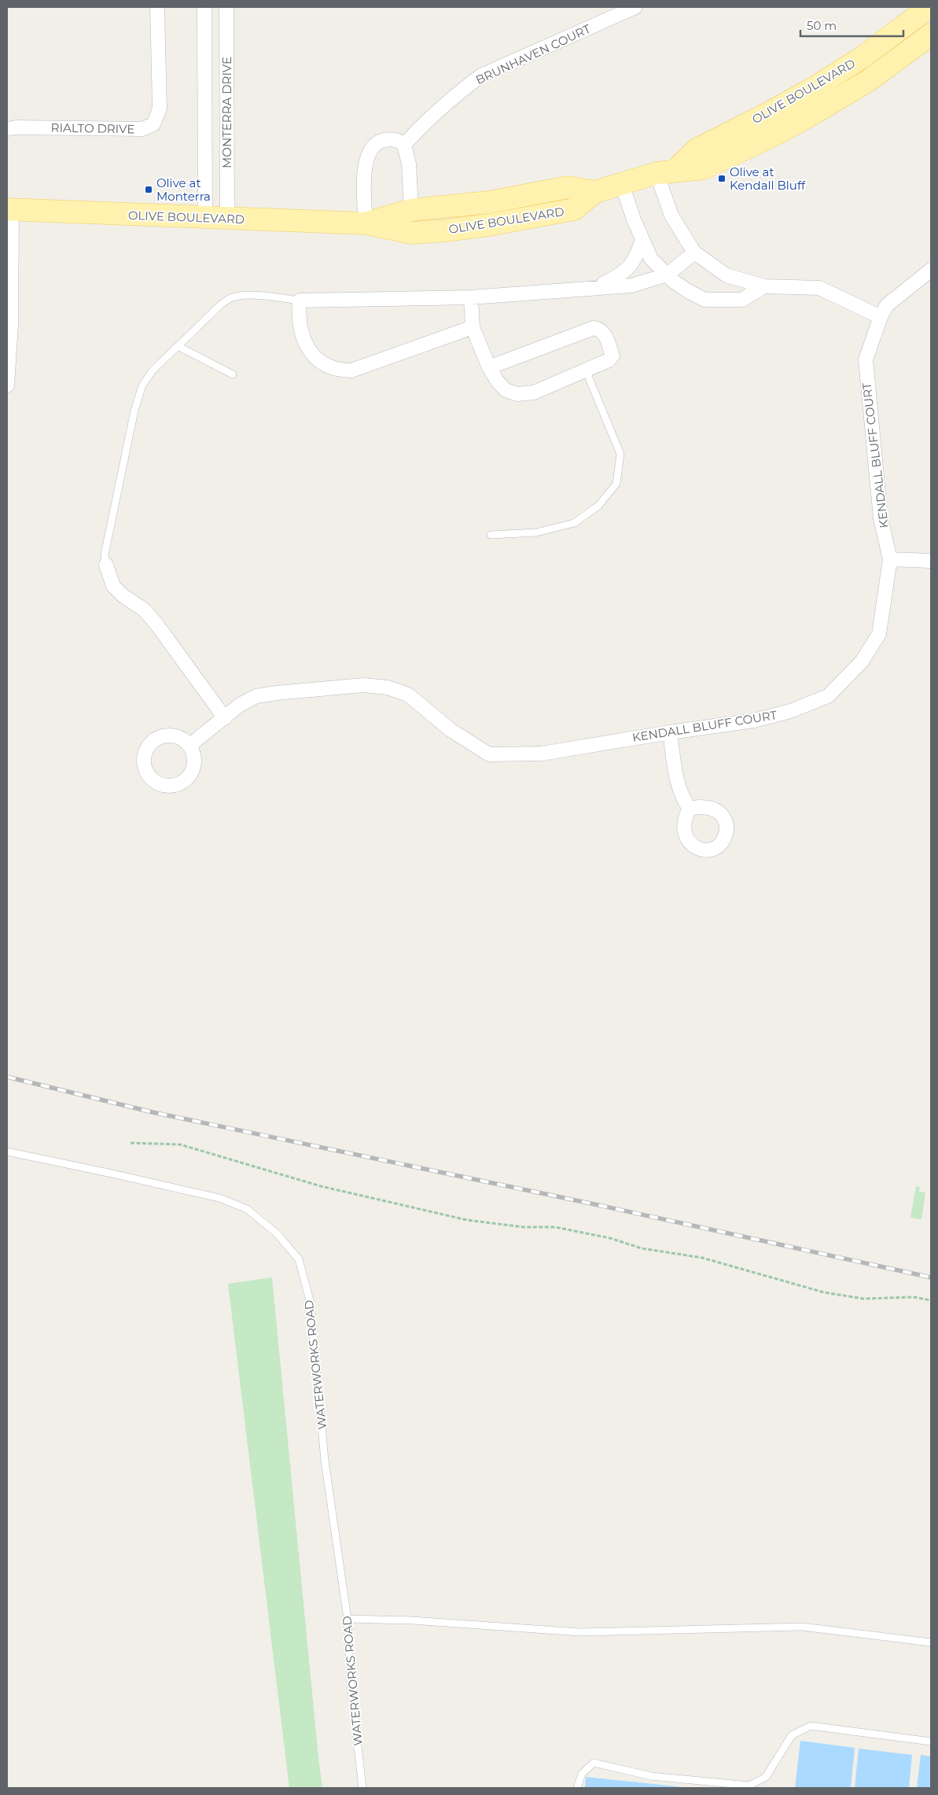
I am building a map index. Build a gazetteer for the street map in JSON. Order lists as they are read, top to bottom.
{
  "streets": {
    "main road": ["OLIVE BOULEVARD"],
    "street": [
      "BRUNHAVEN COURT",
      "MONTERRA DRIVE",
      "RIALTO DRIVE",
      "KENDALL BLUFF COURT"
    ],
    "lane": ["WATERWORKS ROAD"]
  },
  "crossings": [
    ["OLIVE BOULEVARD", "MONTERRA DRIVE"]
  ],
  "places": {
    "transit": ["Olive at Kendall Bluff", "Olive at Monterra"]
  },
  "scale_bar": "50 m"
}
